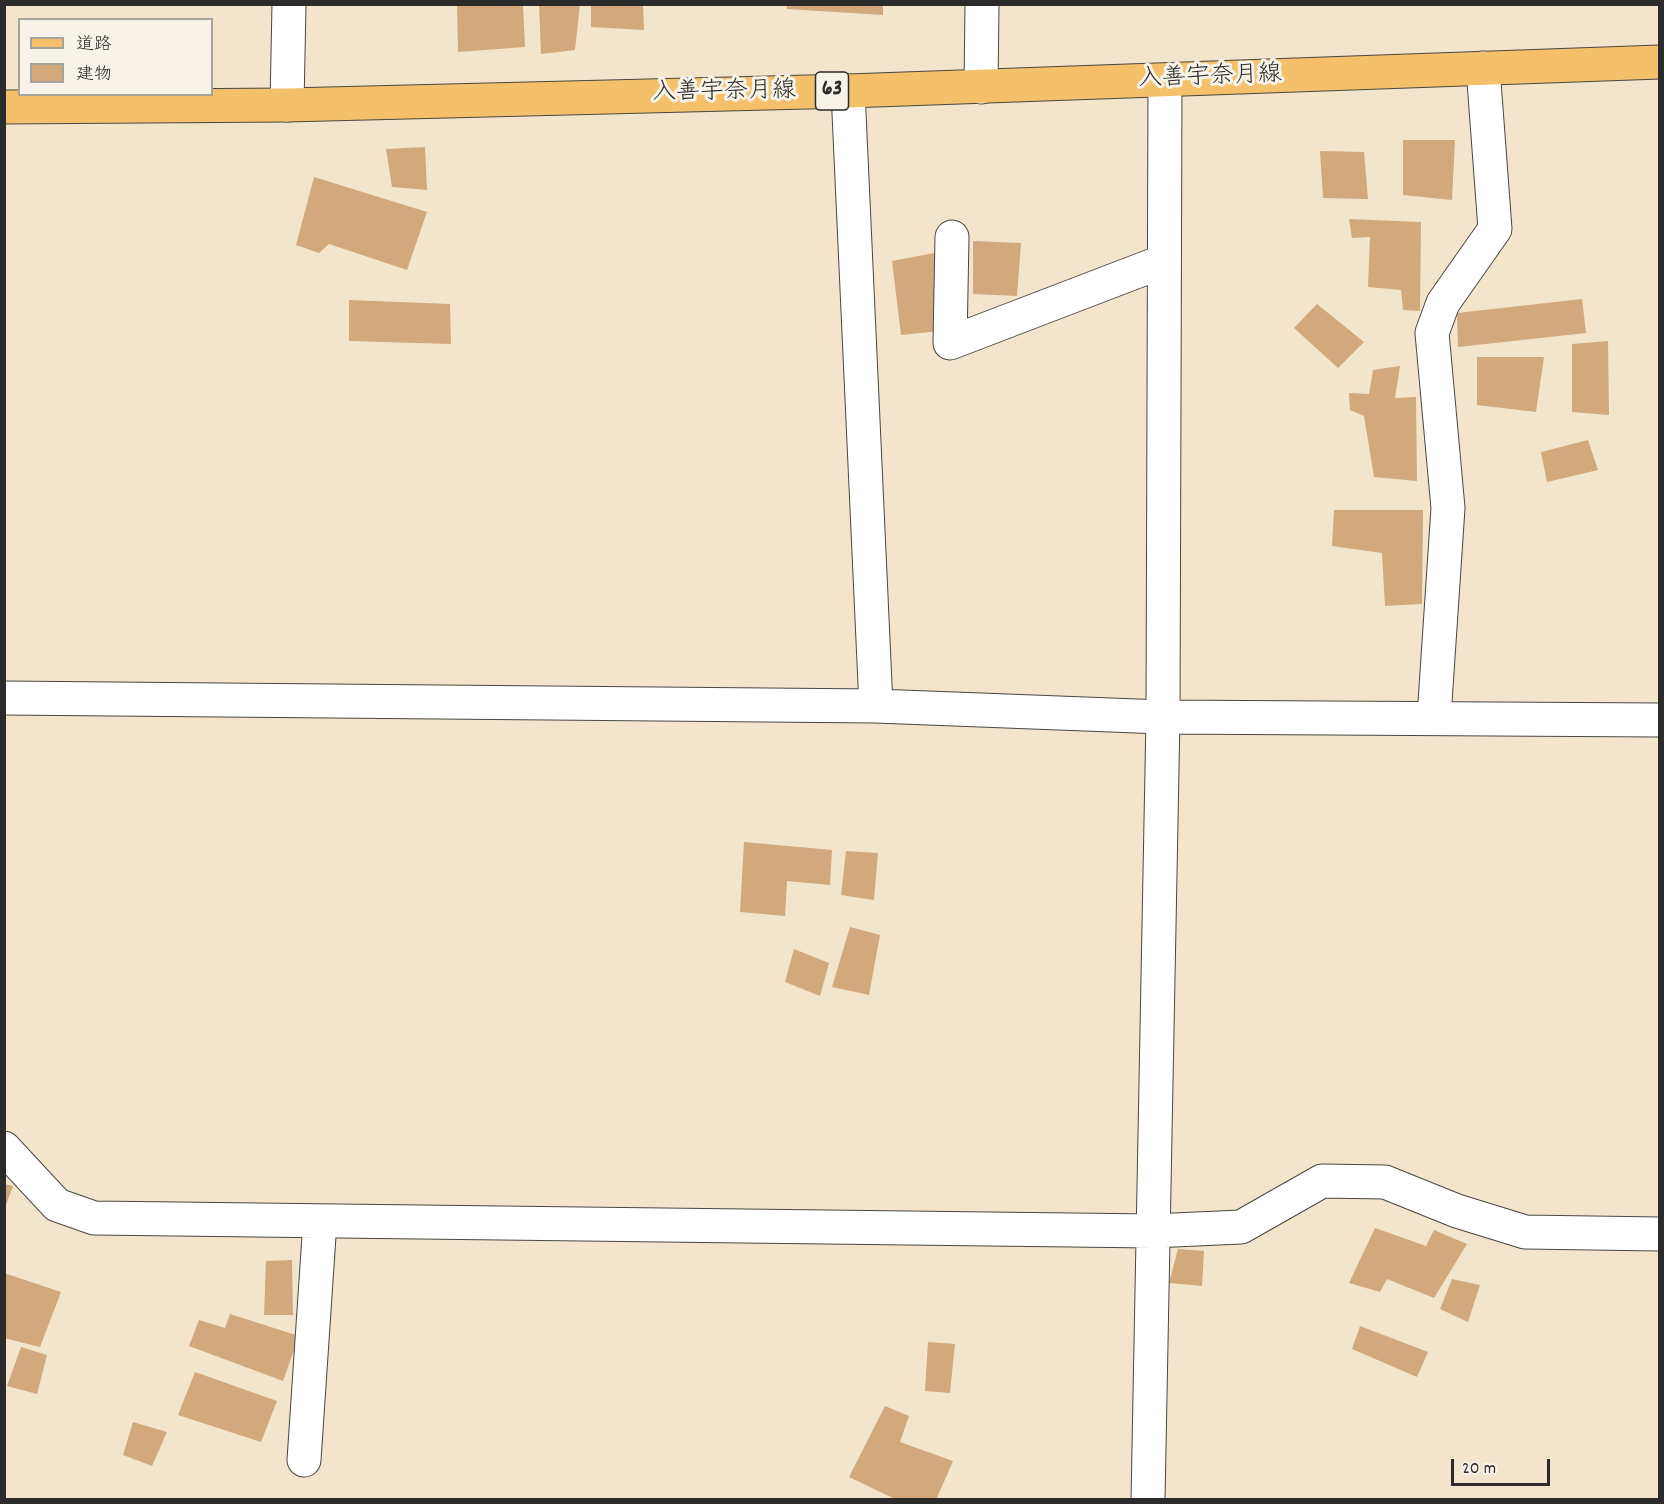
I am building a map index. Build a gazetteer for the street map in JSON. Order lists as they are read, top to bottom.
{
  "streets": {
    "main road": ["入善宇奈月線", "63"]
  },
  "legend": ["道路", "建物"],
  "scale_bar": "20 m"
}
